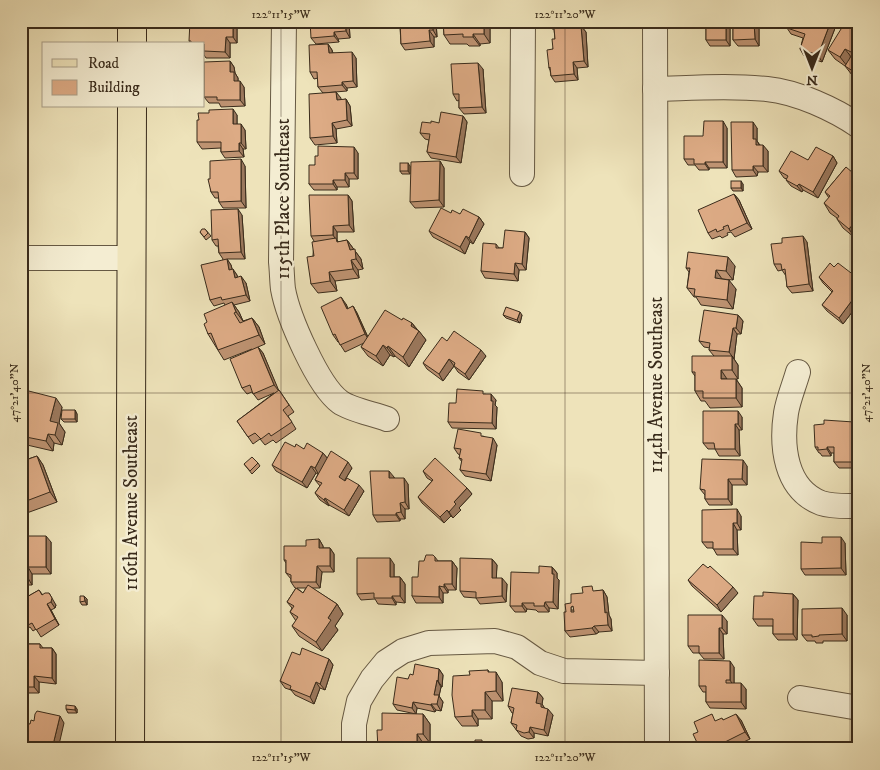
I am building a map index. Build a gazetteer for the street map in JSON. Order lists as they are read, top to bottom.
{
  "streets": {
    "main road": ["116th Avenue Southeast"],
    "street": ["115th Place Southeast", "114th Avenue Southeast"]
  },
  "legend": ["Road", "Building"],
  "north": "bottom",
  "coordinates": ["122°11'15\"W", "122°11'20\"W", "47°21'40\"N"]
}
